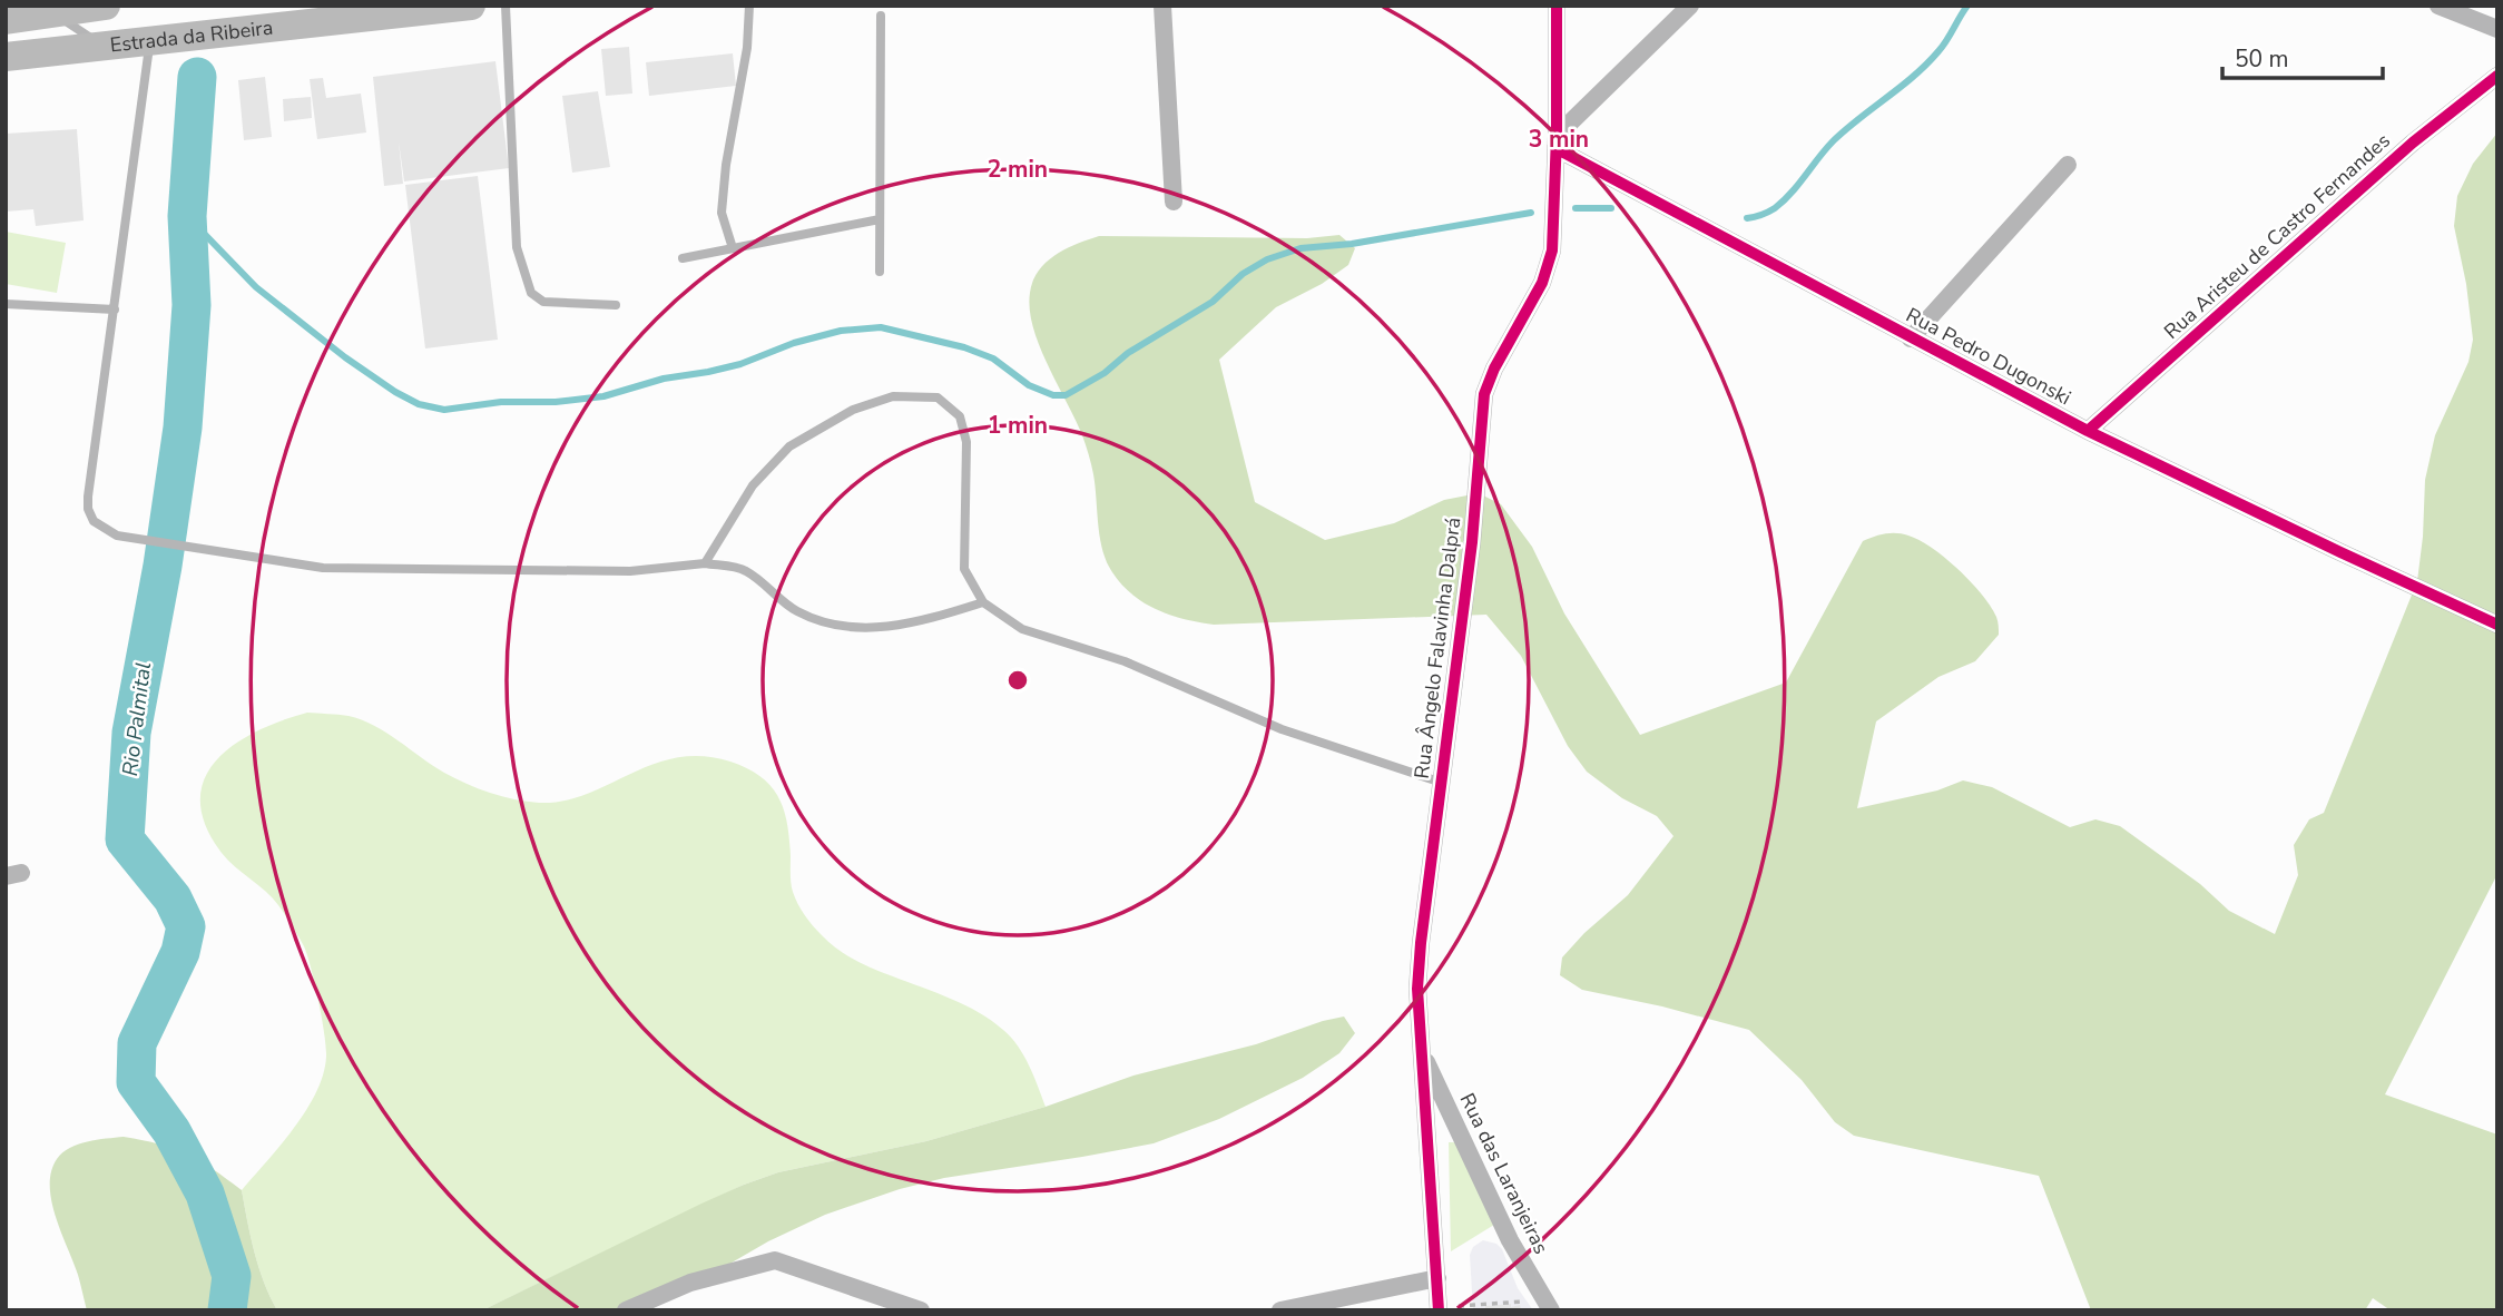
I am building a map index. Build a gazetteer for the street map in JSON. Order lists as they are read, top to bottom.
{
  "streets": {
    "main road": ["Estrada da Ribeira"],
    "street": [
      "Rua Aristeu de Castro Fernandes",
      "Rua Pedro Dugonski",
      "Rua Ângelo Falavinha Dalprá",
      "Rua das Laranjeiras"
    ]
  },
  "crossings": [
    ["Rua Aristeu de Castro Fernandes", "Rua Pedro Dugonski"],
    ["Rua Pedro Dugonski", "Rua Ângelo Falavinha Dalprá"],
    ["Rua Ângelo Falavinha Dalprá", "Rua das Laranjeiras"]
  ],
  "water": ["Rio Palmital"],
  "scale_bar": "50 m",
  "rings": ["3 min", "2 min", "1 min"]
}
